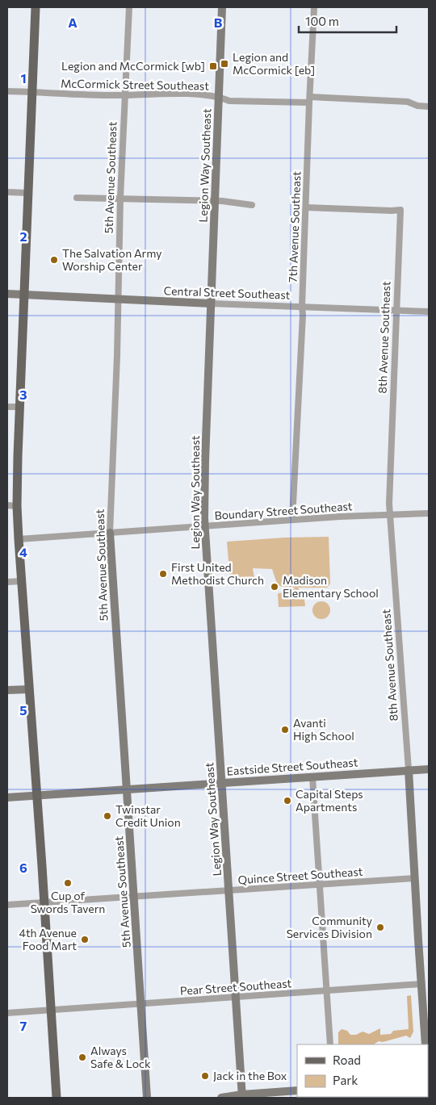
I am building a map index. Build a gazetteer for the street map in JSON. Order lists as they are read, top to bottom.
{
  "streets": {
    "street": [
      "McCormick Street Southeast",
      "Legion Way Southeast",
      "5th Avenue Southeast",
      "7th Avenue Southeast",
      "Central Street Southeast",
      "8th Avenue Southeast",
      "Boundary Street Southeast",
      "Eastside Street Southeast",
      "Quince Street Southeast",
      "Pear Street Southeast"
    ]
  },
  "crossings": [
    ["McCormick Street Southeast", "Legion Way Southeast"],
    ["McCormick Street Southeast", "5th Avenue Southeast"],
    ["McCormick Street Southeast", "7th Avenue Southeast"],
    ["Legion Way Southeast", "Central Street Southeast"],
    ["Legion Way Southeast", "Boundary Street Southeast"],
    ["Legion Way Southeast", "Eastside Street Southeast"],
    ["Legion Way Southeast", "Quince Street Southeast"],
    ["Legion Way Southeast", "Pear Street Southeast"],
    ["5th Avenue Southeast", "Central Street Southeast"],
    ["5th Avenue Southeast", "Boundary Street Southeast"],
    ["5th Avenue Southeast", "Eastside Street Southeast"],
    ["5th Avenue Southeast", "Quince Street Southeast"],
    ["5th Avenue Southeast", "Pear Street Southeast"],
    ["7th Avenue Southeast", "Central Street Southeast"],
    ["7th Avenue Southeast", "8th Avenue Southeast"],
    ["7th Avenue Southeast", "Boundary Street Southeast"],
    ["Central Street Southeast", "8th Avenue Southeast"],
    ["8th Avenue Southeast", "Boundary Street Southeast"],
    ["8th Avenue Southeast", "Eastside Street Southeast"],
    ["8th Avenue Southeast", "Quince Street Southeast"],
    ["8th Avenue Southeast", "Pear Street Southeast"]
  ],
  "places": {
    "transit": ["Legion and McCormick [eb]", "Legion and McCormick [wb]"],
    "other": [
      "The Salvation Army Worship Center",
      "First United Methodist Church",
      "Madison Elementary School",
      "Avanti High School",
      "Capital Steps Apartments",
      "Twinstar Credit Union",
      "Cup of Swords Tavern",
      "Community Services Division",
      "4th Avenue Food Mart",
      "Always Safe & Lock",
      "Jack in the Box"
    ]
  },
  "legend": ["Road", "Park"],
  "scale_bar": "100 m",
  "grid": {
    "columns": ["A", "B"],
    "rows": [
      "1",
      "2",
      "3",
      "4",
      "5",
      "6",
      "7"
    ]
  }
}
